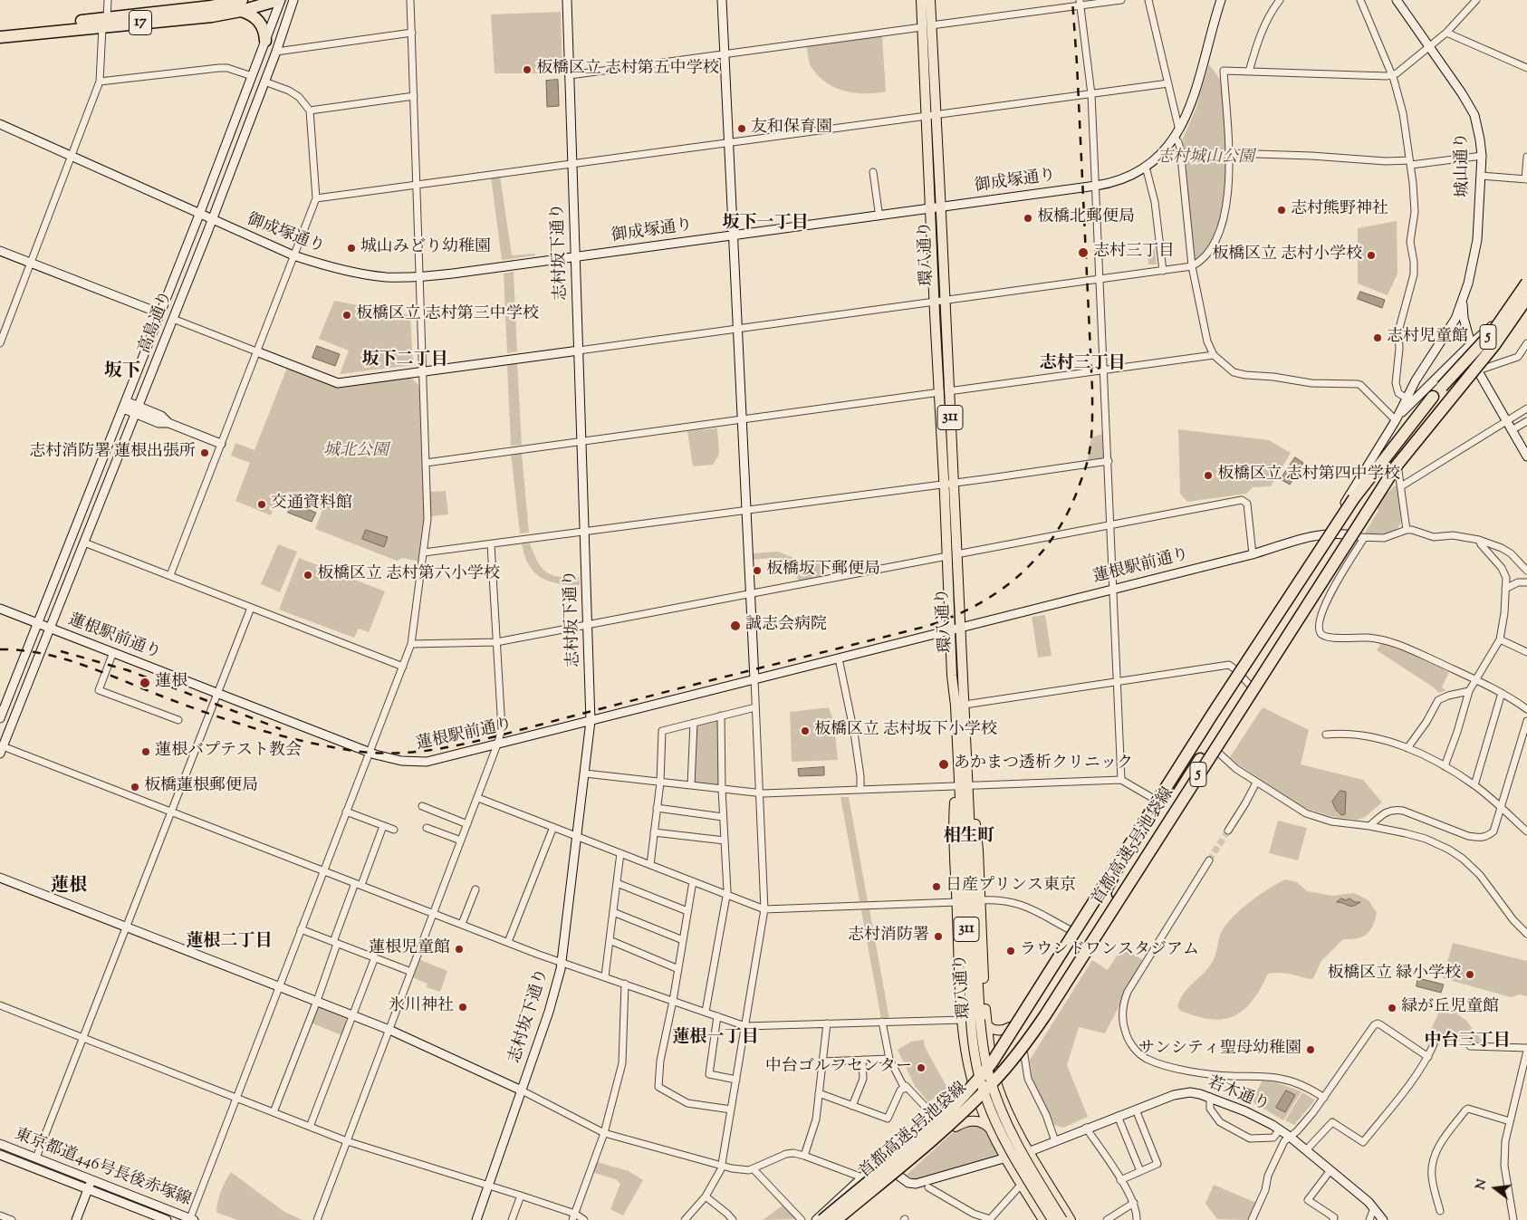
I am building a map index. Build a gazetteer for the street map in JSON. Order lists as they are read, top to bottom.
{
  "streets": {
    "highway": ["17", "5", "首都高速5号池袋線"],
    "main road": ["環八通り", "311"],
    "street": [
      "城山通り",
      "御成塚通り",
      "志村坂下通り",
      "高島通り",
      "蓮根駅前通り",
      "若木通り",
      "東京都道446号長後赤塚線"
    ]
  },
  "crossings": [
    ["17", "高島通り"],
    ["御成塚通り", "志村坂下通り"],
    ["御成塚通り", "環八通り"],
    ["御成塚通り", "高島通り"],
    ["志村坂下通り", "蓮根駅前通り"],
    ["環八通り", "蓮根駅前通り"],
    ["高島通り", "蓮根駅前通り"]
  ],
  "districts": [
    "坂下一丁目",
    "坂下二丁目",
    "志村三丁目",
    "坂下",
    "相生町",
    "蓮根",
    "蓮根二丁目",
    "蓮根一丁目",
    "中台三丁目"
  ],
  "parks": ["志村城山公園", "城北公園"],
  "places": [
    "板橋区立 志村第五中学校",
    "友和保育園",
    "志村熊野神社",
    "板橋北郵便局",
    "城山みどり幼稚園",
    "志村三丁目",
    "板橋区立 志村小学校",
    "板橋区立 志村第三中学校",
    "志村児童館",
    "志村消防署 蓮根出張所",
    "板橋区立 志村第四中学校",
    "交通資料館",
    "板橋坂下郵便局",
    "板橋区立 志村第六小学校",
    "誠志会病院",
    "蓮根",
    "板橋区立 志村坂下小学校",
    "蓮根バプテスト教会",
    "あかまつ透析クリニック",
    "板橋蓮根郵便局",
    "日産プリンス東京",
    "志村消防署",
    "蓮根児童館",
    "ラウンドワンスタジアム",
    "板橋区立 緑小学校",
    "氷川神社",
    "緑が丘児童館",
    "サンシティ聖母幼稚園",
    "中台ゴルフセンター"
  ],
  "north": "left"
}
